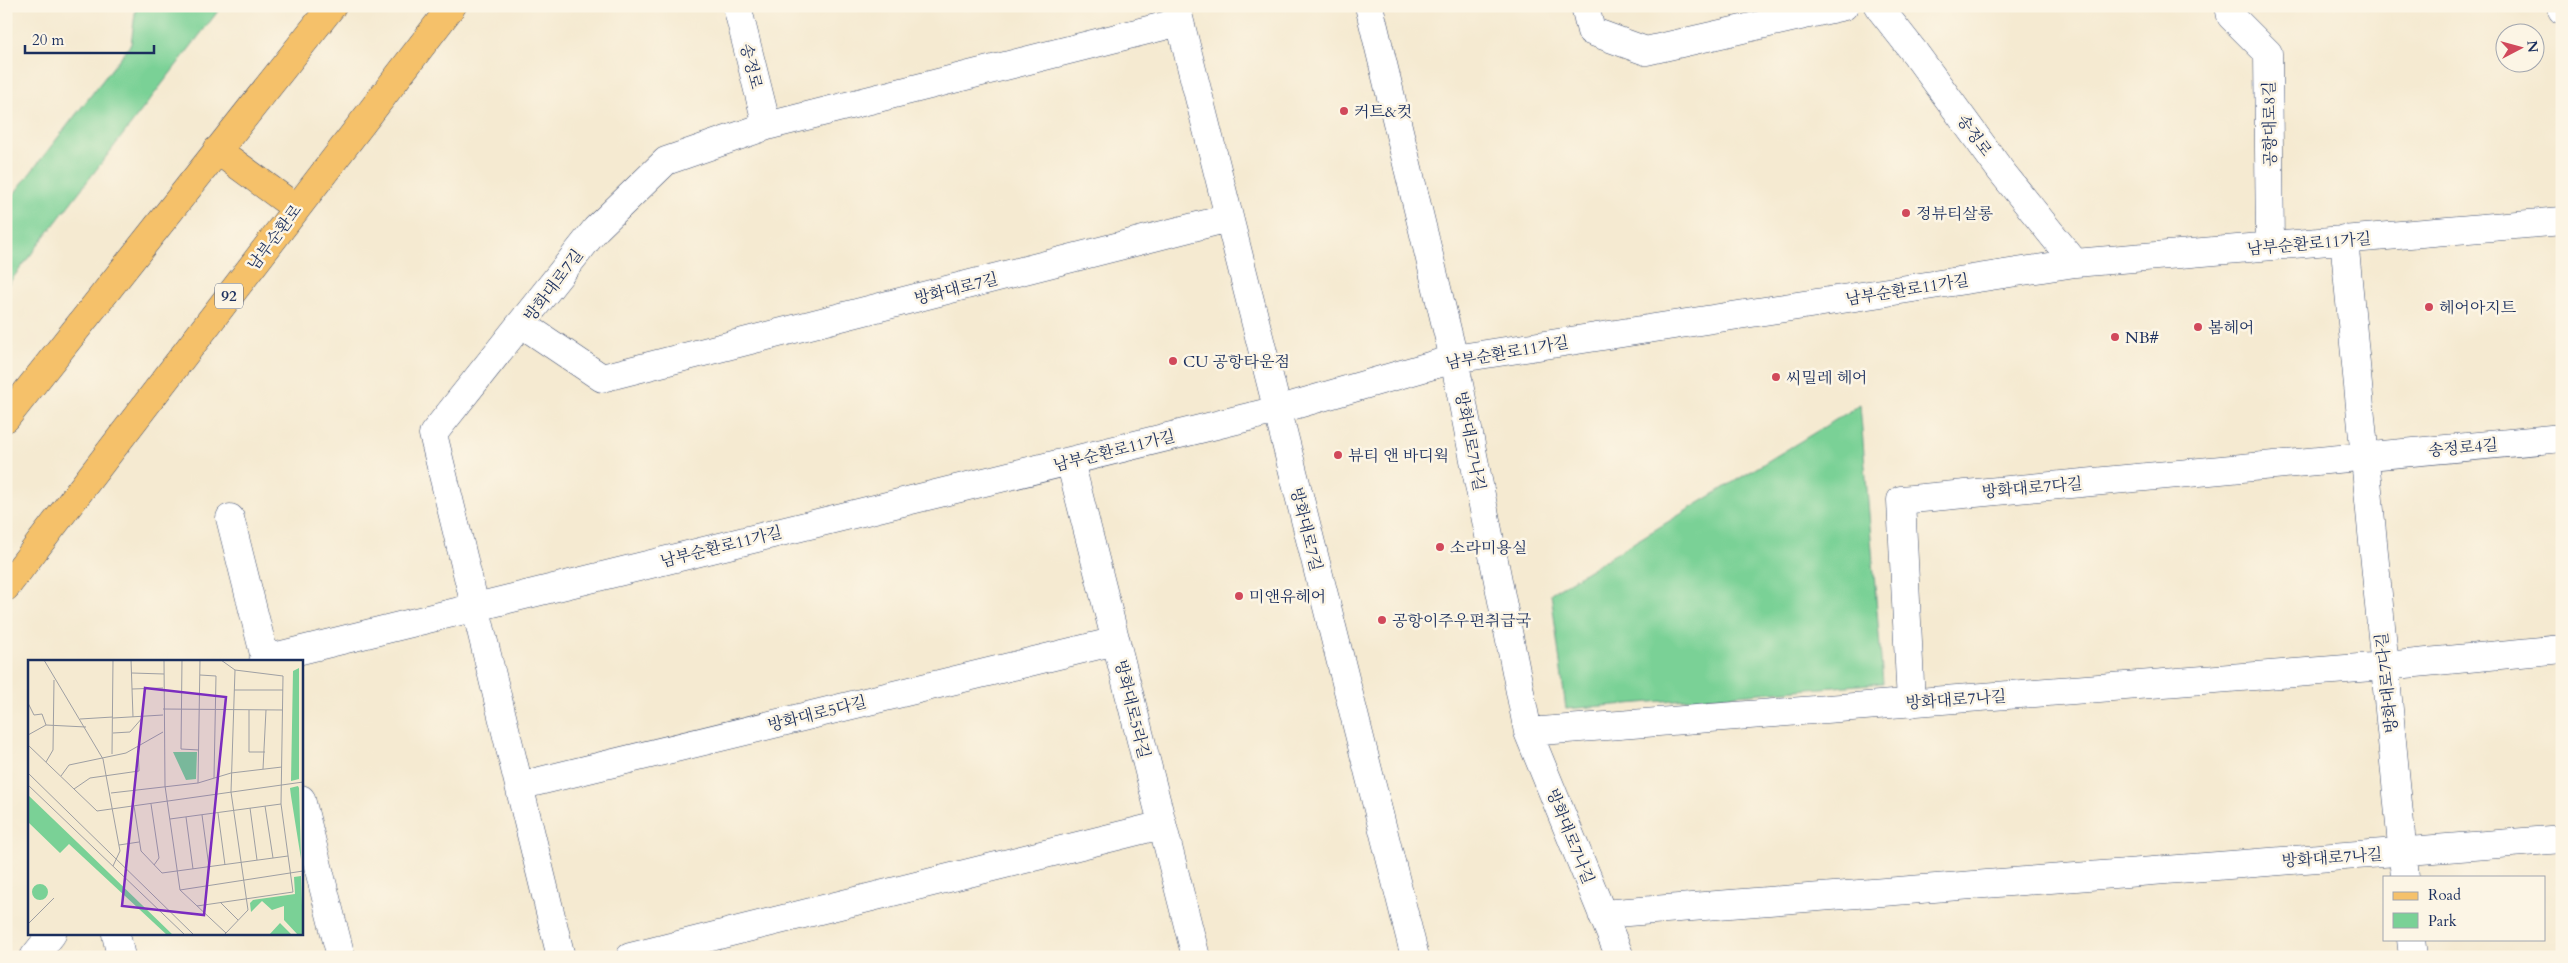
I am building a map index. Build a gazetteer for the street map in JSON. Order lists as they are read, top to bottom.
{
  "streets": {
    "main road": ["남부순환로", "92"],
    "street": [
      "송정로",
      "공항대로8길",
      "남부순환로11가길",
      "방화대로7길",
      "방화대로7나길",
      "송정로4길",
      "방화대로7다길",
      "방화대로5라길",
      "방화대로5다길"
    ]
  },
  "crossings": [
    ["송정로", "남부순환로11가길"],
    ["송정로", "방화대로7길"],
    ["공항대로8길", "남부순환로11가길"],
    ["남부순환로11가길", "방화대로7길"],
    ["남부순환로11가길", "방화대로7나길"],
    ["남부순환로11가길", "방화대로7다길"],
    ["남부순환로11가길", "방화대로5라길"],
    ["방화대로7나길", "방화대로7다길"],
    ["송정로4길", "방화대로7다길"],
    ["방화대로5라길", "방화대로5다길"]
  ],
  "places": [
    "커트&컷",
    "정뷰티살롱",
    "헤어아지트",
    "봄헤어",
    "NB#",
    "CU 공항타운점",
    "씨밀레 헤어",
    "뷰티 앤 바디웍",
    "소라미용실",
    "미앤유헤어",
    "공항이주우편취급국"
  ],
  "legend": ["Road", "Park"],
  "scale_bar": "20 m",
  "north": "right"
}
